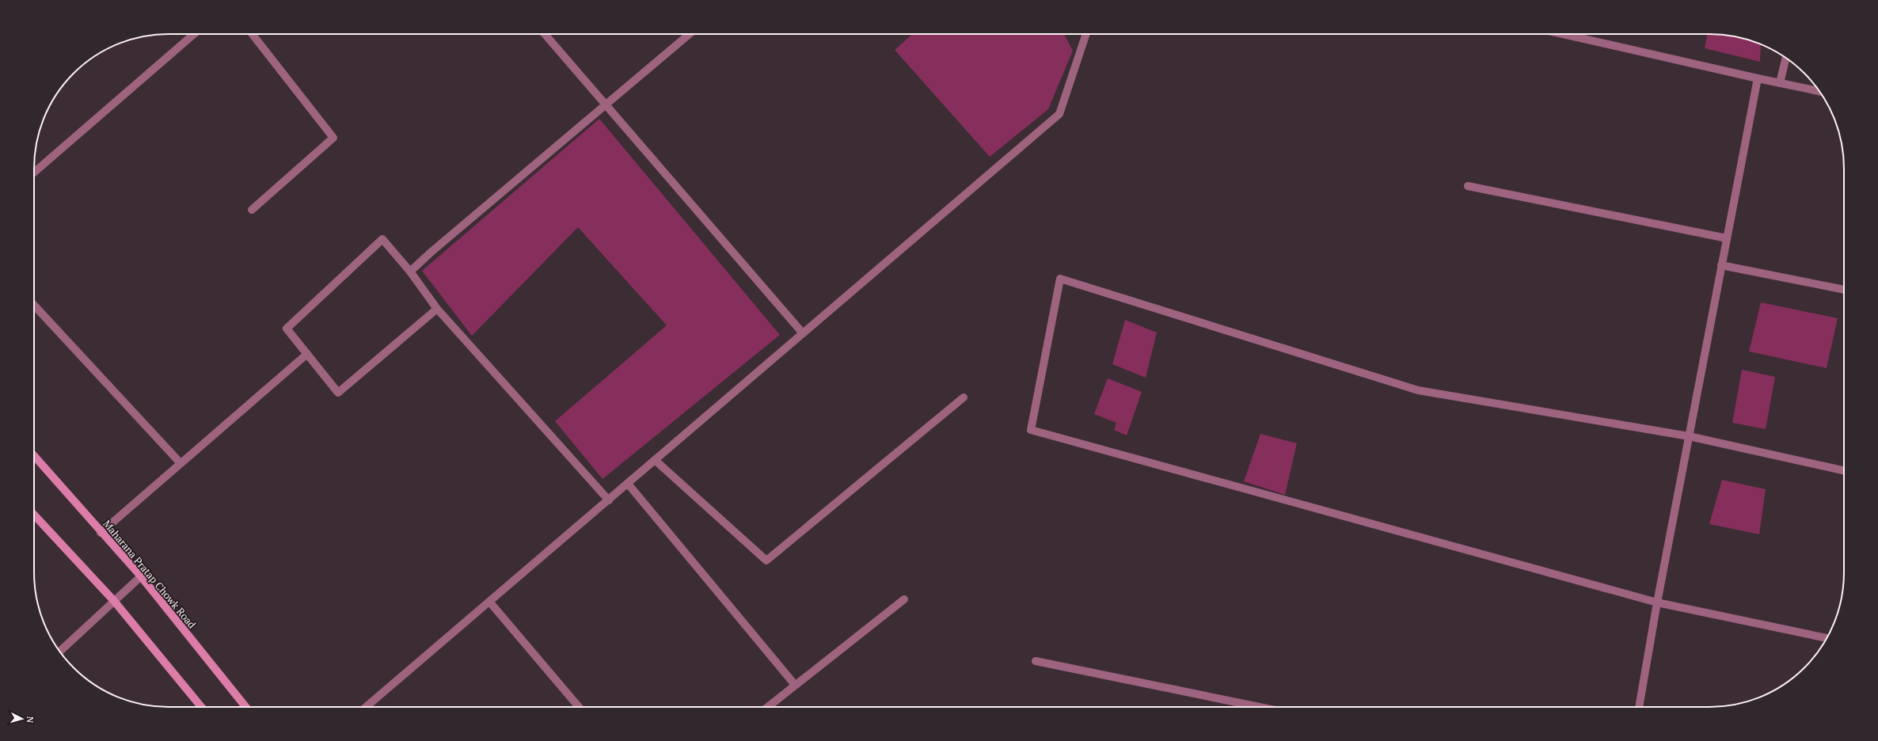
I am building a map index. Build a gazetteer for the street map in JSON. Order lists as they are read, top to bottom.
{
  "streets": {
    "main road": ["Maharana Pratap Chowk Road"]
  },
  "north": "right"
}
